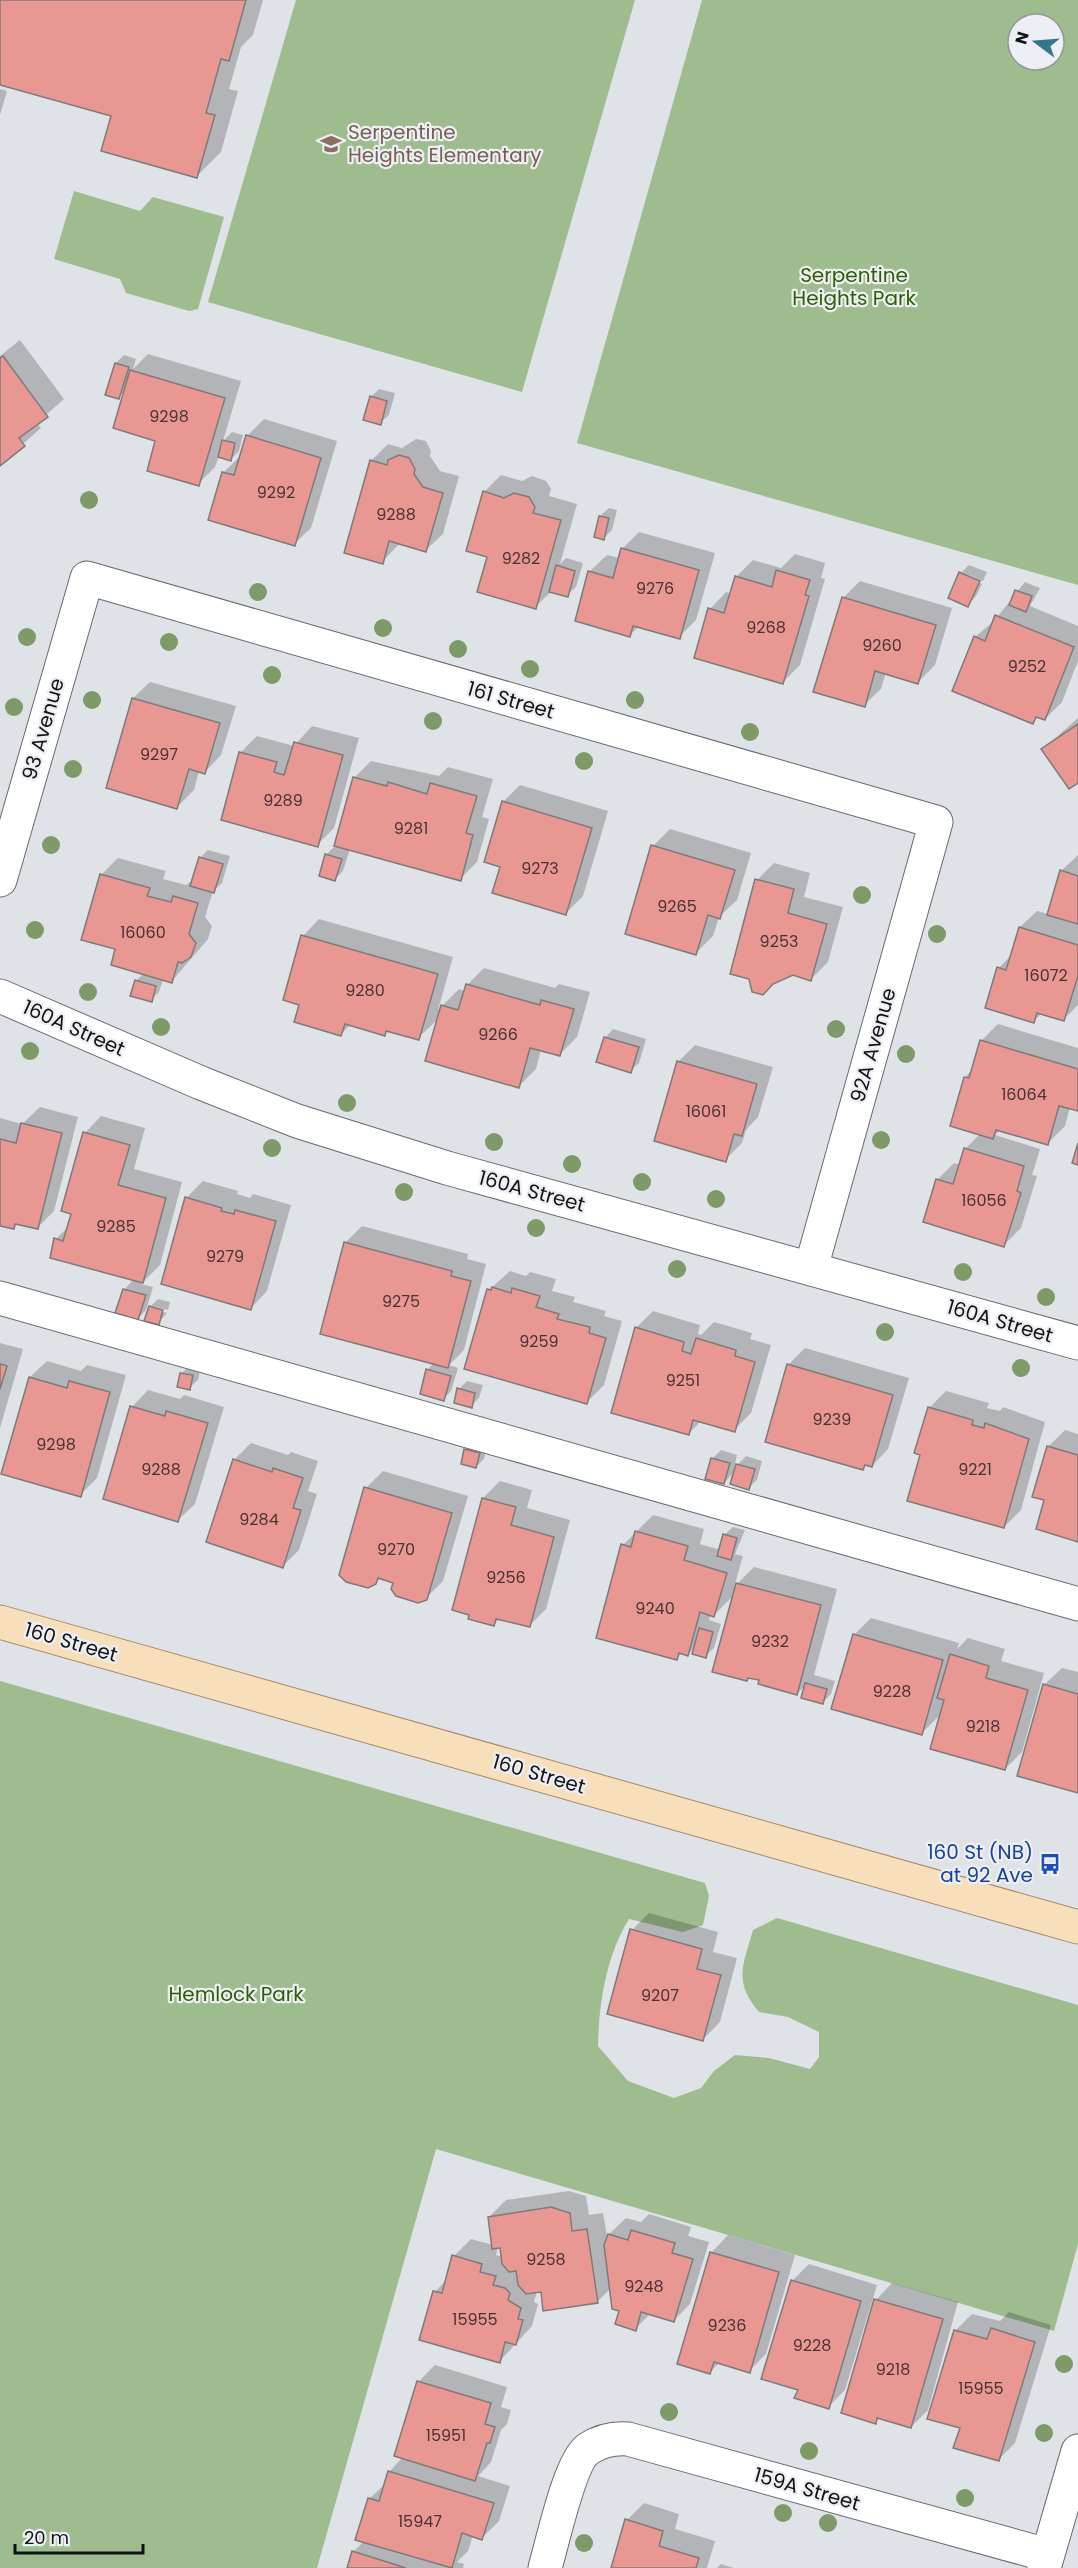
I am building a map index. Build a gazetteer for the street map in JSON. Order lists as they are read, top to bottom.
{
  "streets": {
    "main road": ["160 Street"],
    "street": [
      "161 Street",
      "93 Avenue",
      "160A Street",
      "92A Avenue",
      "159A Street"
    ]
  },
  "crossings": [
    ["161 Street", "93 Avenue"],
    ["161 Street", "92A Avenue"],
    ["160A Street", "92A Avenue"]
  ],
  "parks": ["Serpentine Heights Park", "Hemlock Park"],
  "places": {
    "school or university": ["Serpentine Heights Elementary"],
    "bus stop": ["160 St (NB) at 92 Ave"]
  },
  "house_numbers": [
    "9298",
    "9292",
    "9288",
    "9282",
    "9276",
    "9268",
    "9260",
    "9252",
    "9297",
    "9289",
    "9281",
    "9273",
    "9265",
    "16060",
    "9253",
    "16072",
    "9280",
    "9266",
    "16064",
    "16061",
    "16056",
    "9285",
    "9279",
    "9275",
    "9259",
    "9251",
    "9239",
    "9298",
    "9288",
    "9221",
    "9284",
    "9270",
    "9256",
    "9240",
    "9232",
    "9228",
    "9218",
    "9207",
    "9258",
    "9248",
    "15955",
    "9236",
    "9228",
    "9218",
    "15955",
    "15951",
    "15947"
  ],
  "scale_bar": "20 m",
  "north": "left"
}
